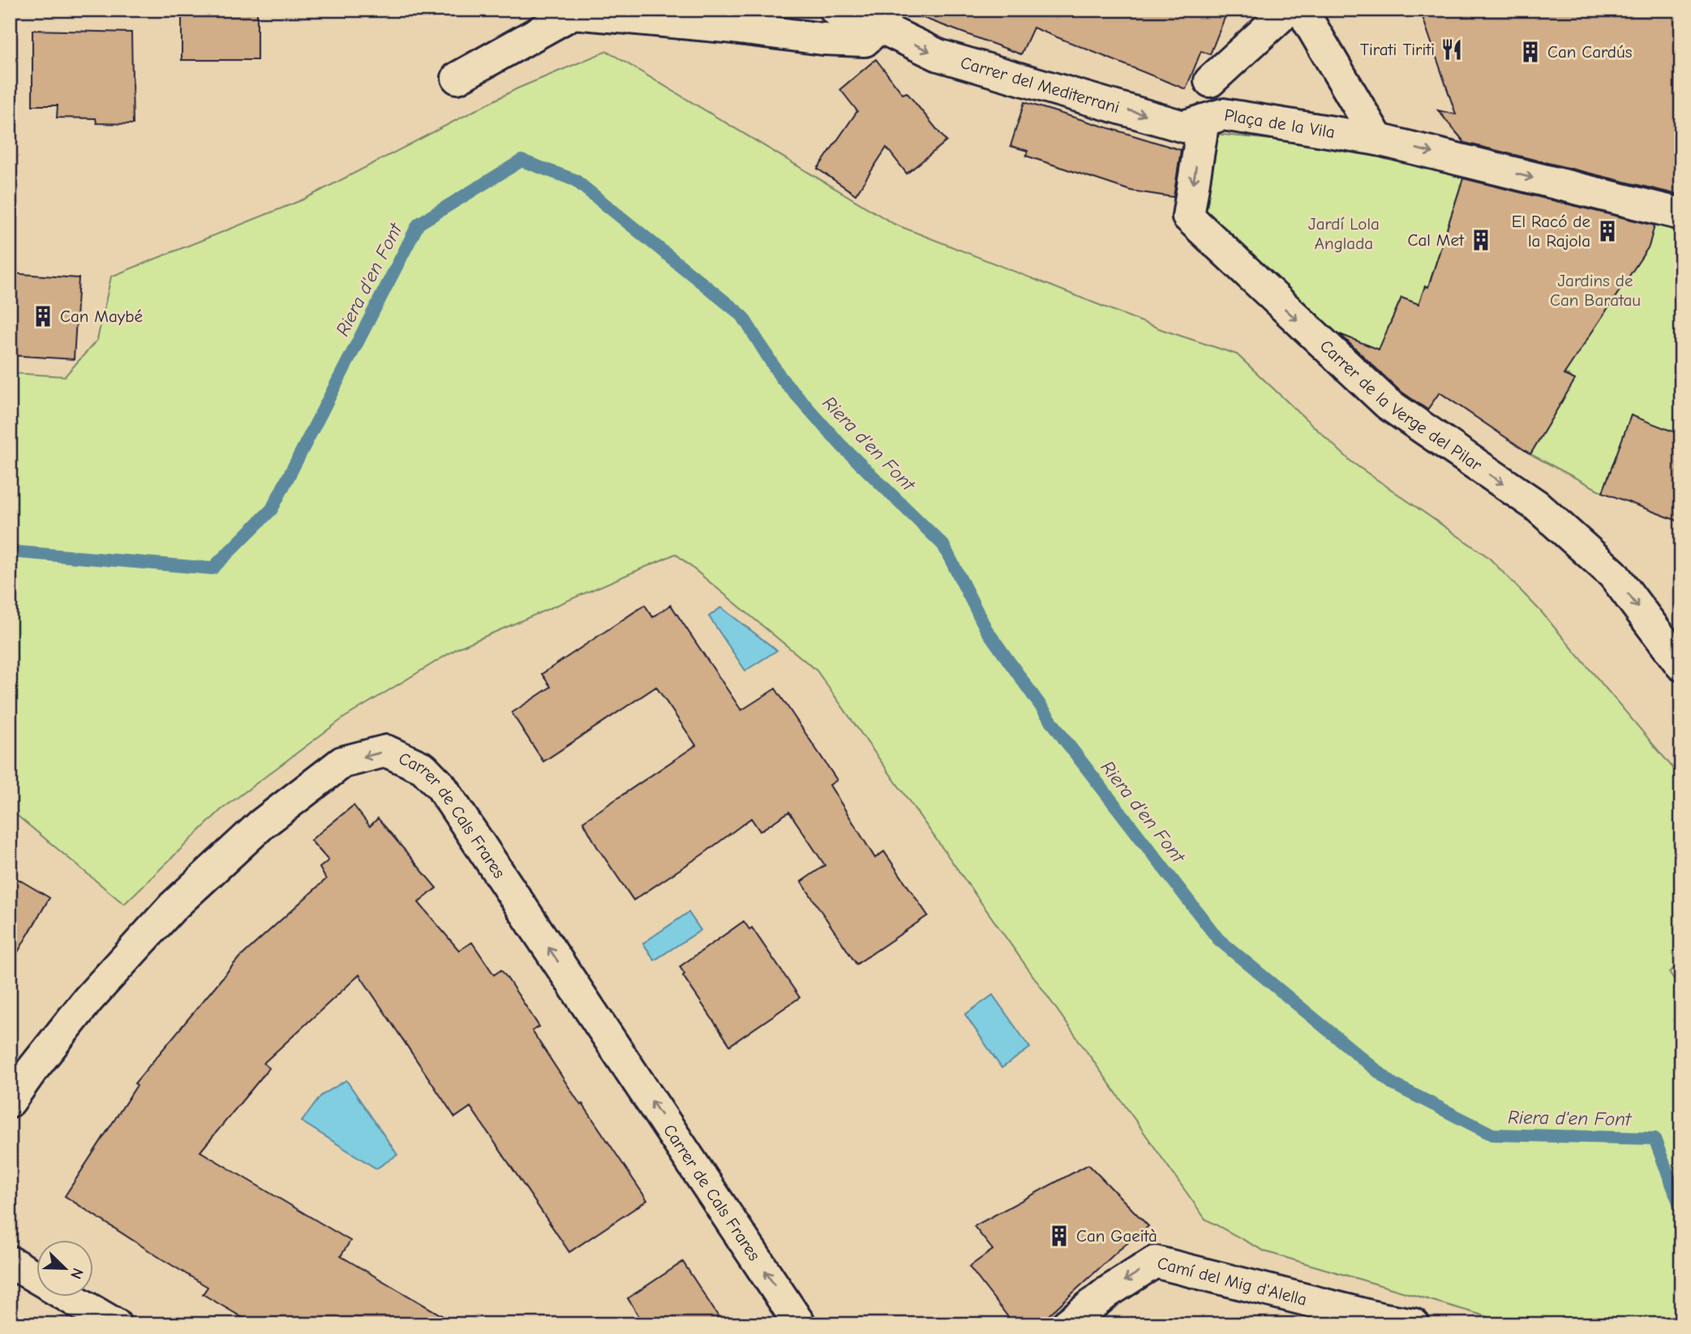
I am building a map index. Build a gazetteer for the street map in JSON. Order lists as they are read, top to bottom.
{
  "streets": {
    "street": [
      "Carrer del Mediterrani",
      "Plaça de la Vila",
      "Carrer de la Verge del Pilar",
      "Carrer de Cals Frares",
      "Camí del Mig d'Alella"
    ]
  },
  "crossings": [
    ["Carrer del Mediterrani", "Plaça de la Vila"],
    ["Carrer del Mediterrani", "Carrer de la Verge del Pilar"],
    ["Plaça de la Vila", "Carrer de la Verge del Pilar"]
  ],
  "one_way": [
    "Carrer del Mediterrani",
    "Plaça de la Vila",
    "Carrer de la Verge del Pilar",
    "Camí del Mig d'Alella"
  ],
  "water": ["Riera d'en Font"],
  "parks": ["Jardí Lola Anglada", "Jardins de Can Baratau"],
  "places": {
    "restaurant": ["Tirati Tiriti"],
    "building": [
      "Can Cardús",
      "El Racó de la Rajola",
      "Cal Met",
      "Can Maybé",
      "Can Gaeità"
    ]
  },
  "north": "bottom right"
}
